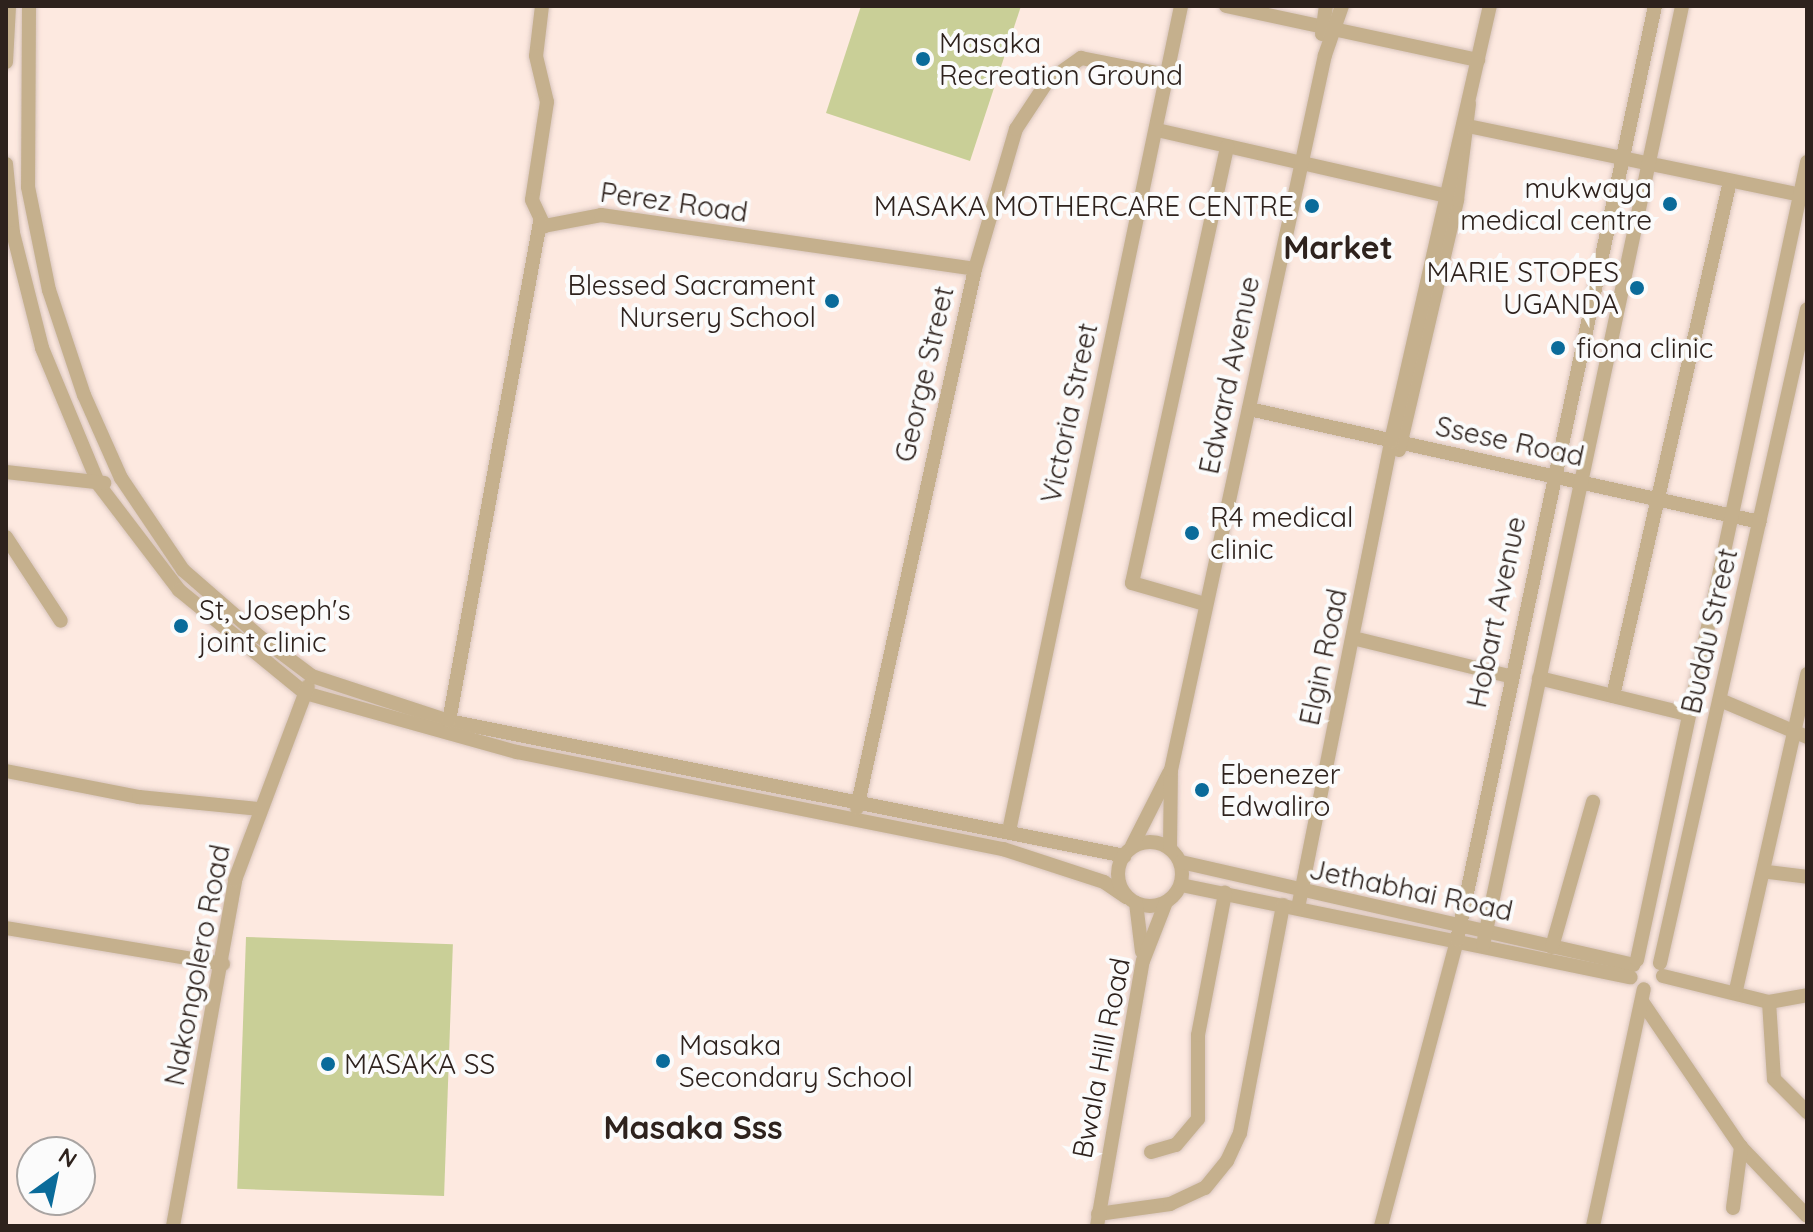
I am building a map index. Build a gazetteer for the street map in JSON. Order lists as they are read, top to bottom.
{
  "streets": {
    "street": [
      "Perez Road",
      "George Street",
      "Edward Avenue",
      "Victoria Street",
      "Ssese Road",
      "Hobart Avenue",
      "Buddu Street",
      "Elgin Road",
      "Jethabhai Road",
      "Nakongolero Road",
      "Bwala Hill Road"
    ]
  },
  "crossings": [
    ["Perez Road", "George Street"],
    ["George Street", "Victoria Street"],
    ["Edward Avenue", "Ssese Road"],
    ["Edward Avenue", "Jethabhai Road"],
    ["Edward Avenue", "Bwala Hill Road"],
    ["Ssese Road", "Hobart Avenue"],
    ["Ssese Road", "Buddu Street"],
    ["Ssese Road", "Elgin Road"],
    ["Hobart Avenue", "Jethabhai Road"],
    ["Elgin Road", "Jethabhai Road"],
    ["Elgin Road", "Bwala Hill Road"],
    ["Jethabhai Road", "Bwala Hill Road"]
  ],
  "districts": ["Market", "Masaka Sss"],
  "places": [
    "Masaka Recreation Ground",
    "mukwaya medical centre",
    "MASAKA MOTHERCARE CENTRE",
    "MARIE STOPES UGANDA",
    "Blessed Sacrament Nursery School",
    "fiona clinic",
    "R4 medical clinic",
    "St, Joseph's joint clinic",
    "Ebenezer Edwaliro",
    "Masaka Secondary School",
    "MASAKA SS"
  ],
  "north": "top right"
}
